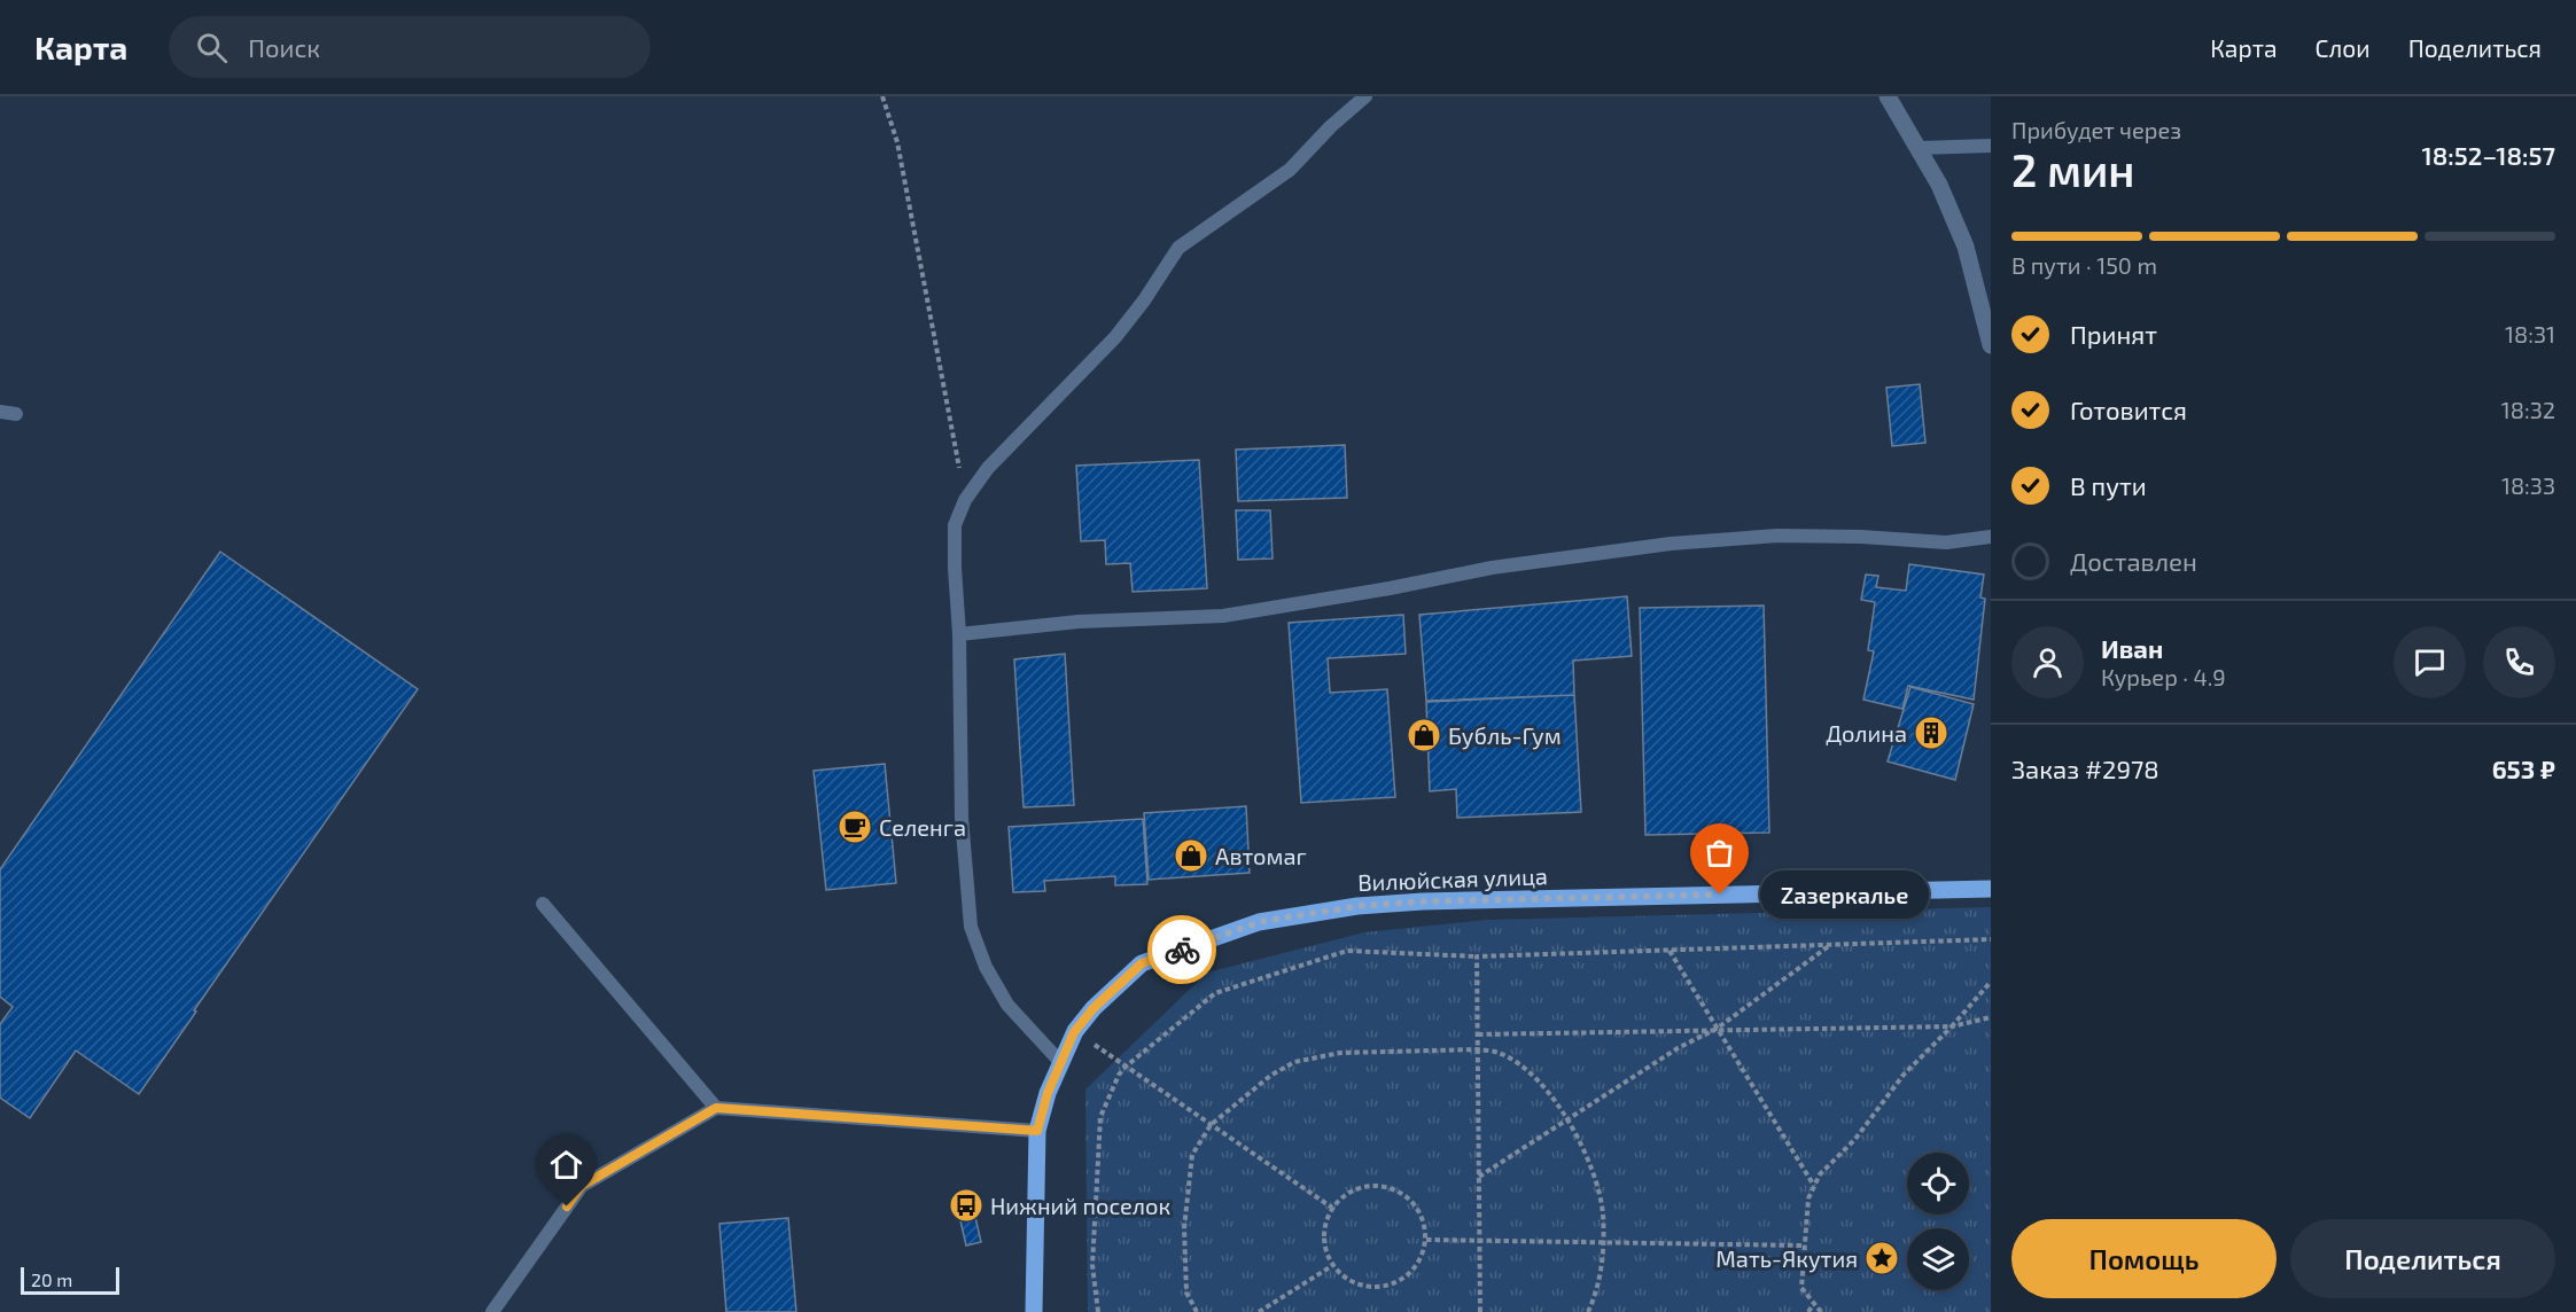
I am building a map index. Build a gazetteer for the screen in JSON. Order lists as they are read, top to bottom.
{
  "streets": {
    "main road": ["Вилюйская улица"]
  },
  "places": {
    "building": ["Долина"],
    "shop": ["Бубль-Гум", "Автомаг"],
    "cafe": ["Селенга"],
    "other": ["Zазеркалье"],
    "bus stop": ["Нижний поселок"],
    "place": ["Мать-Якутия"]
  },
  "scale_bar": "20 m",
  "page": {
    "header": "Карта",
    "search": "Поиск",
    "nav": ["Карта", "Слои", "Поделиться"],
    "heading": ["2 мин", "Прибудет через", "18:52–18:57"],
    "panel": [
      "Иван",
      "Курьер · 4.9",
      "Заказ #2978",
      "653 ₽"
    ],
    "bar": "В пути · 150 m",
    "list": [
      ["Принят", "18:31"],
      ["Готовится", "18:32"],
      ["В пути", "18:33"],
      "Доставлен"
    ],
    "bubble": "Zазеркалье",
    "buttons": ["Помощь", "Поделиться"],
    "scale": "20 m"
  }
}
